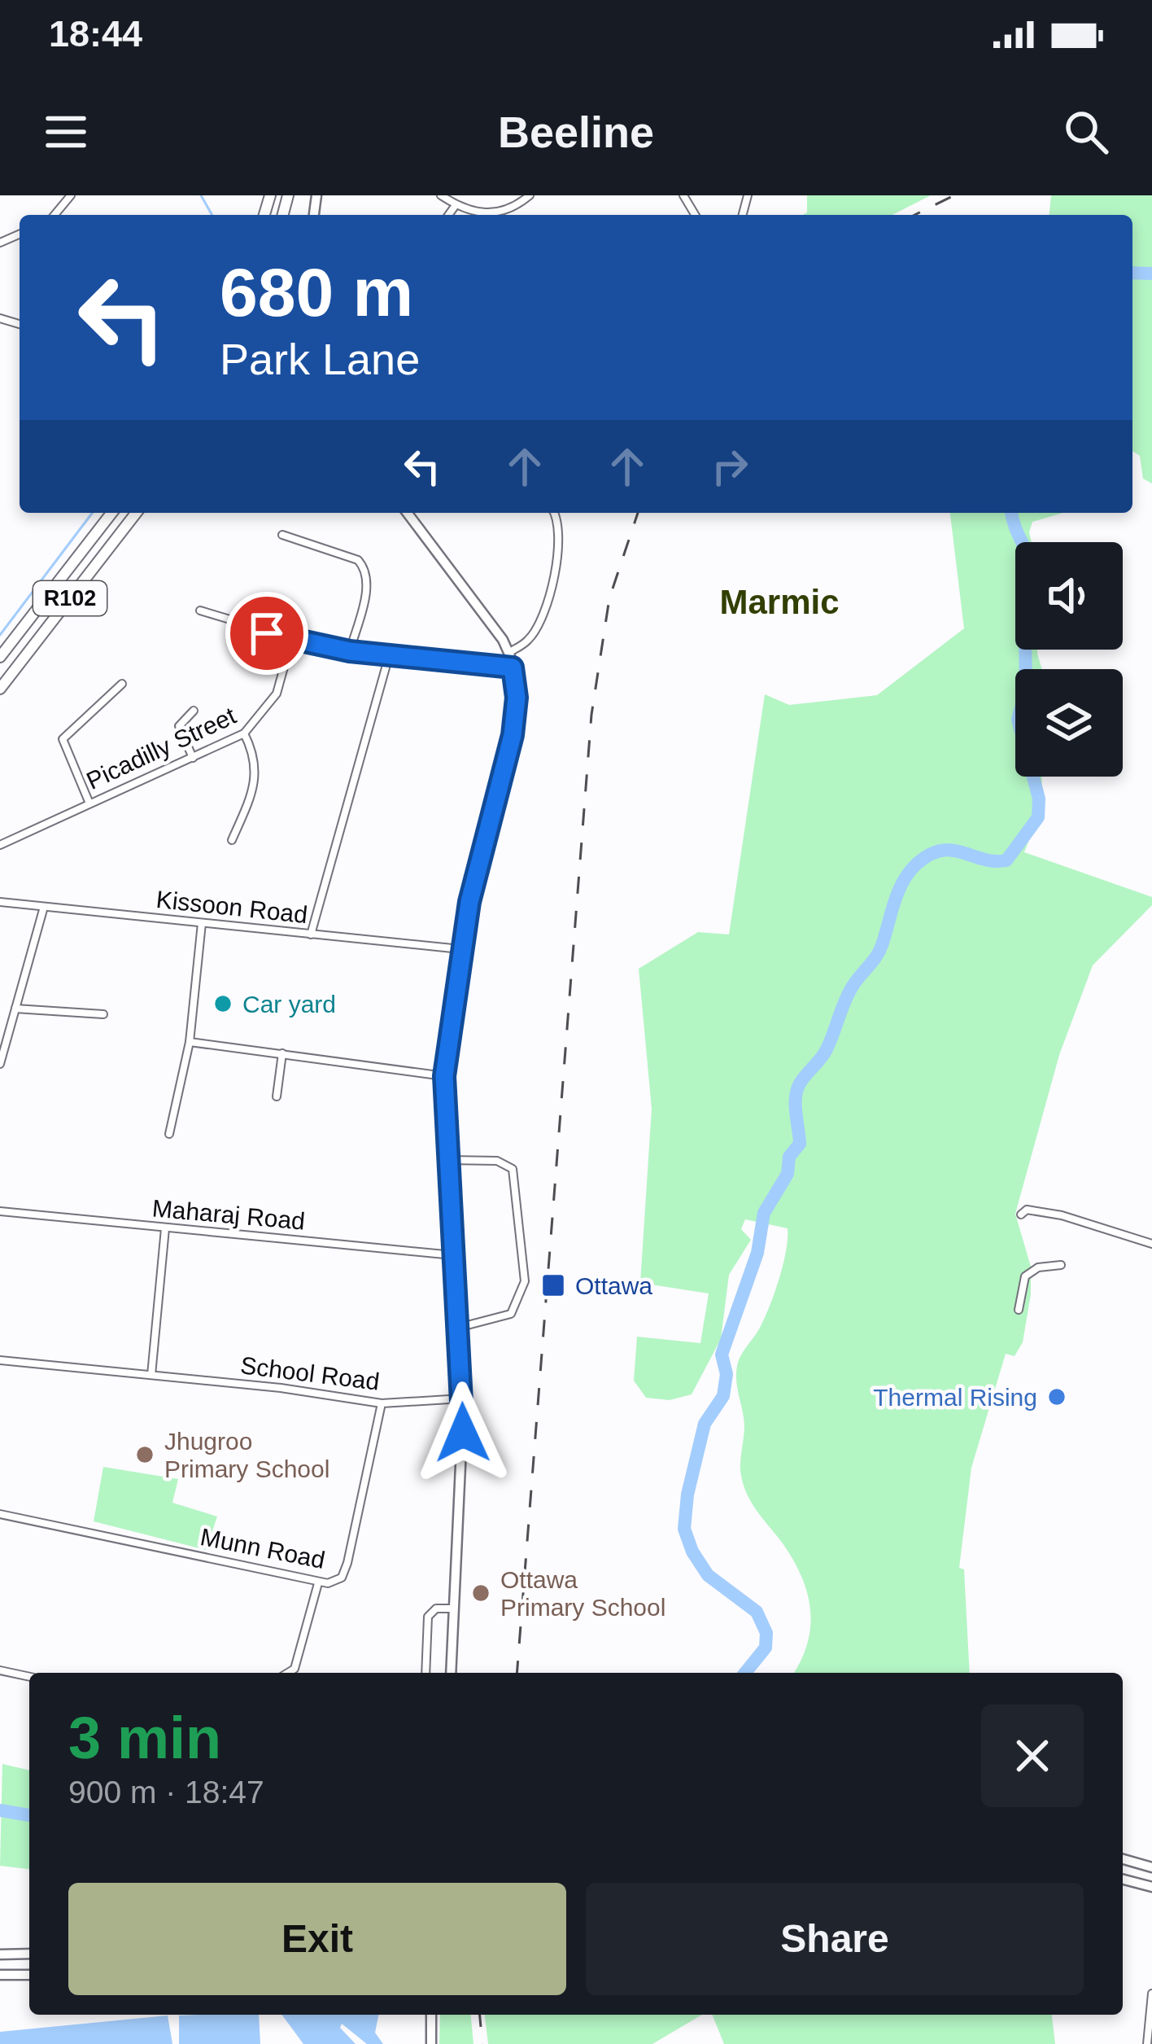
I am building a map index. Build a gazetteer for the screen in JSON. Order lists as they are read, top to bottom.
{
  "streets": {
    "main road": ["R102"],
    "street": [
      "Picadilly Street",
      "Kissoon Road",
      "Maharaj Road",
      "School Road",
      "Munn Road"
    ]
  },
  "crossings": [
    ["School Road", "Munn Road"]
  ],
  "districts": ["Marmic"],
  "places": {
    "other": [
      "Car yard",
      "Thermal Rising",
      "Jhugroo Primary School",
      "Ottawa Primary School"
    ],
    "transit": ["Ottawa"]
  },
  "page": {
    "status": "18:44",
    "header": "Beeline",
    "turn": ["680 m", "Park Lane"],
    "heading": ["3 min", "900 m · 18:47"],
    "buttons": ["Exit", "Share"]
  }
}
